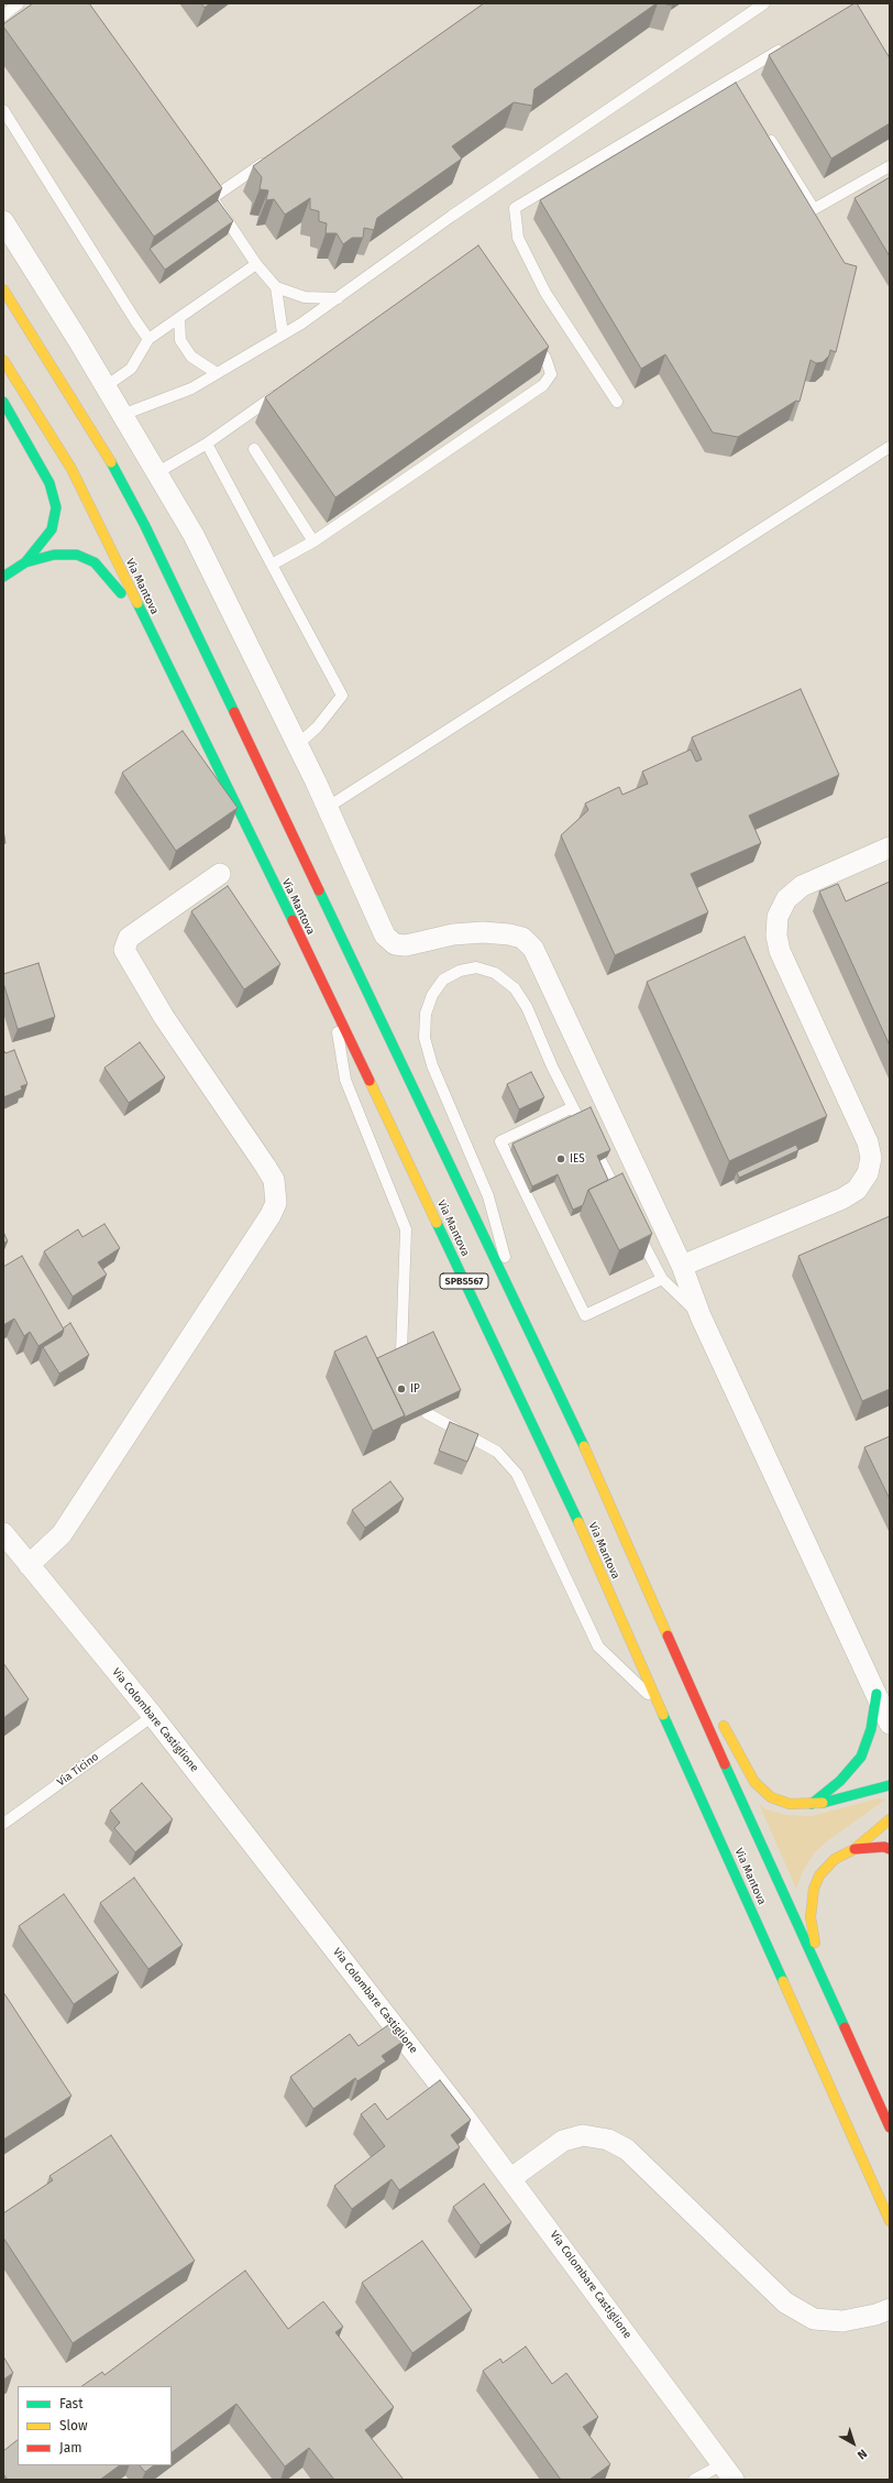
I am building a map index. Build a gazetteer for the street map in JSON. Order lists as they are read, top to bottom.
{
  "streets": {
    "highway": ["Via Mantova", "SPBS567"],
    "street": ["Via Colombare Castiglione"],
    "lane": ["Via Ticino"]
  },
  "crossings": [
    ["Via Colombare Castiglione", "Via Ticino"]
  ],
  "places": ["IES", "IP"],
  "legend": ["Fast", "Slow", "Jam"],
  "north": "bottom right"
}
